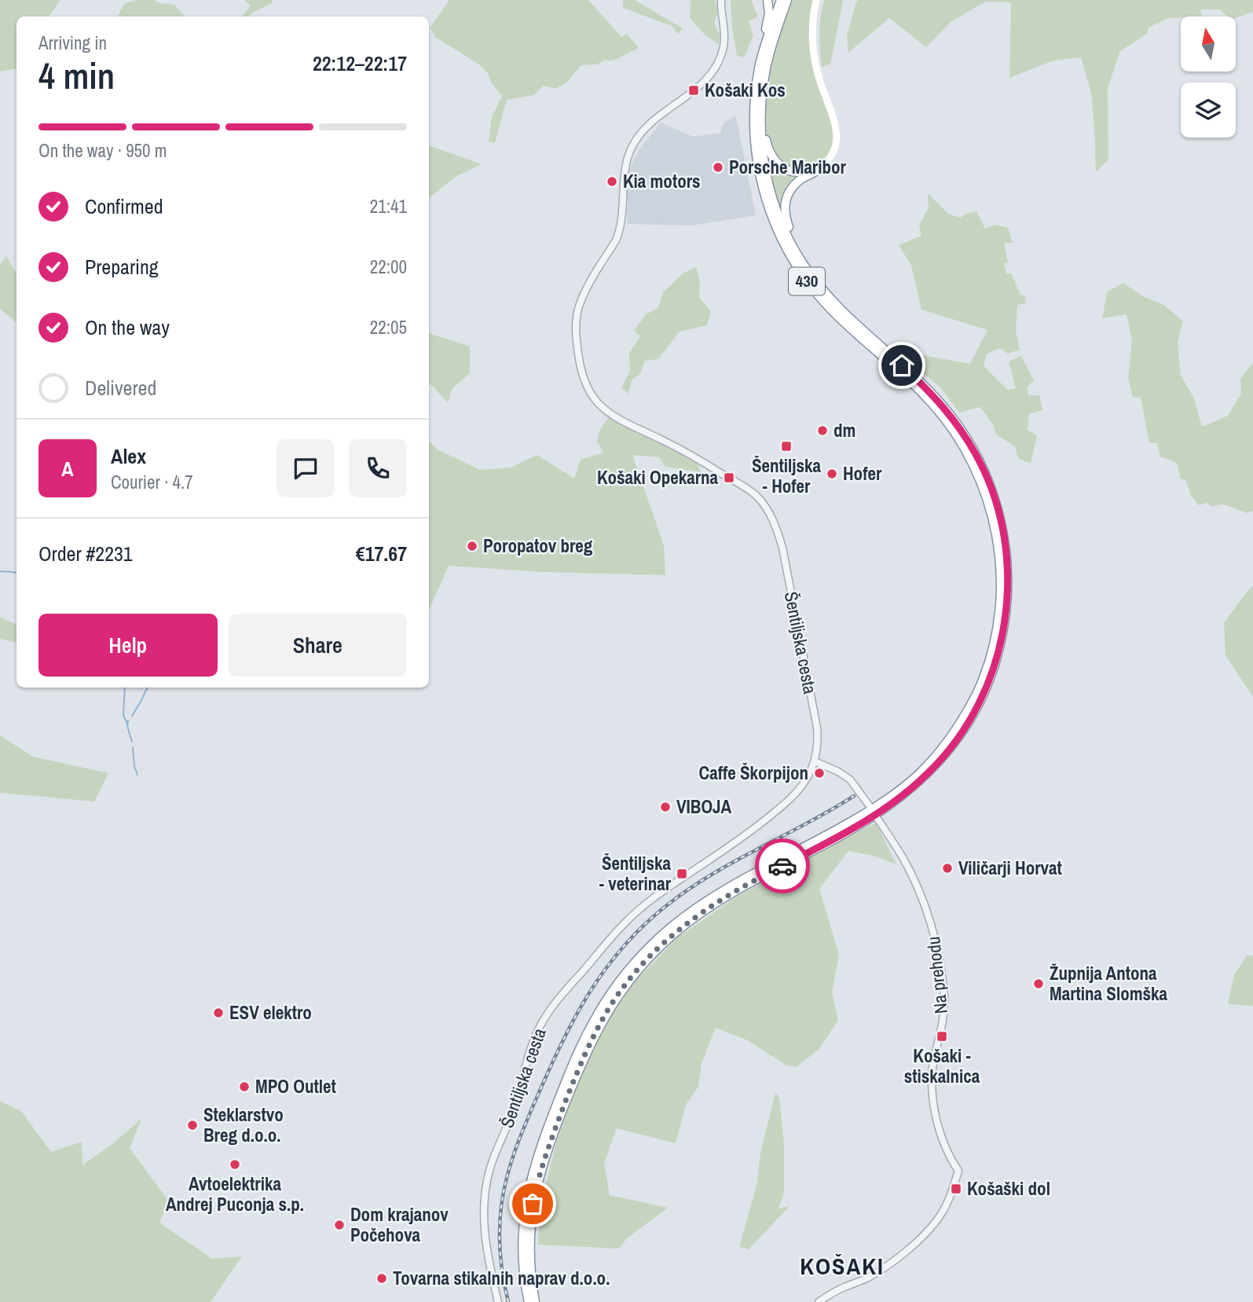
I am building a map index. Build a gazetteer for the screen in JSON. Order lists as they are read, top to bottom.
{
  "streets": {
    "highway": ["430"],
    "street": ["Šentiljska cesta", "Na prehodu"]
  },
  "districts": ["KOŠAKI"],
  "places": {
    "transit": [
      "Košaki Kos",
      "Šentiljska - Hofer",
      "Košaki Opekarna",
      "Šentiljska - veterinar",
      "Košaki - stiskalnica",
      "Košaški dol"
    ],
    "other": [
      "Porsche Maribor",
      "Kia motors",
      "dm",
      "Hofer",
      "Poropatov breg",
      "Caffe Škorpijon",
      "VIBOJA",
      "Viličarji Horvat",
      "Župnija Antona Martina Slomška",
      "ESV elektro",
      "MPO Outlet",
      "Steklarstvo Breg d.o.o.",
      "Avtoelektrika Andrej Puconja s.p.",
      "Dom krajanov Počehova",
      "Tovarna stikalnih naprav d.o.o."
    ]
  },
  "north": "top",
  "page": {
    "heading": ["4 min", "Arriving in", "22:12–22:17"],
    "panel": [
      "Alex",
      "Courier · 4.7",
      "Order #2231",
      "€17.67"
    ],
    "bar": "On the way · 950 m",
    "list": [
      ["Confirmed", "21:41"],
      ["Preparing", "22:00"],
      ["On the way", "22:05"],
      "Delivered"
    ],
    "round": "A",
    "buttons": ["Help", "Share"]
  }
}
